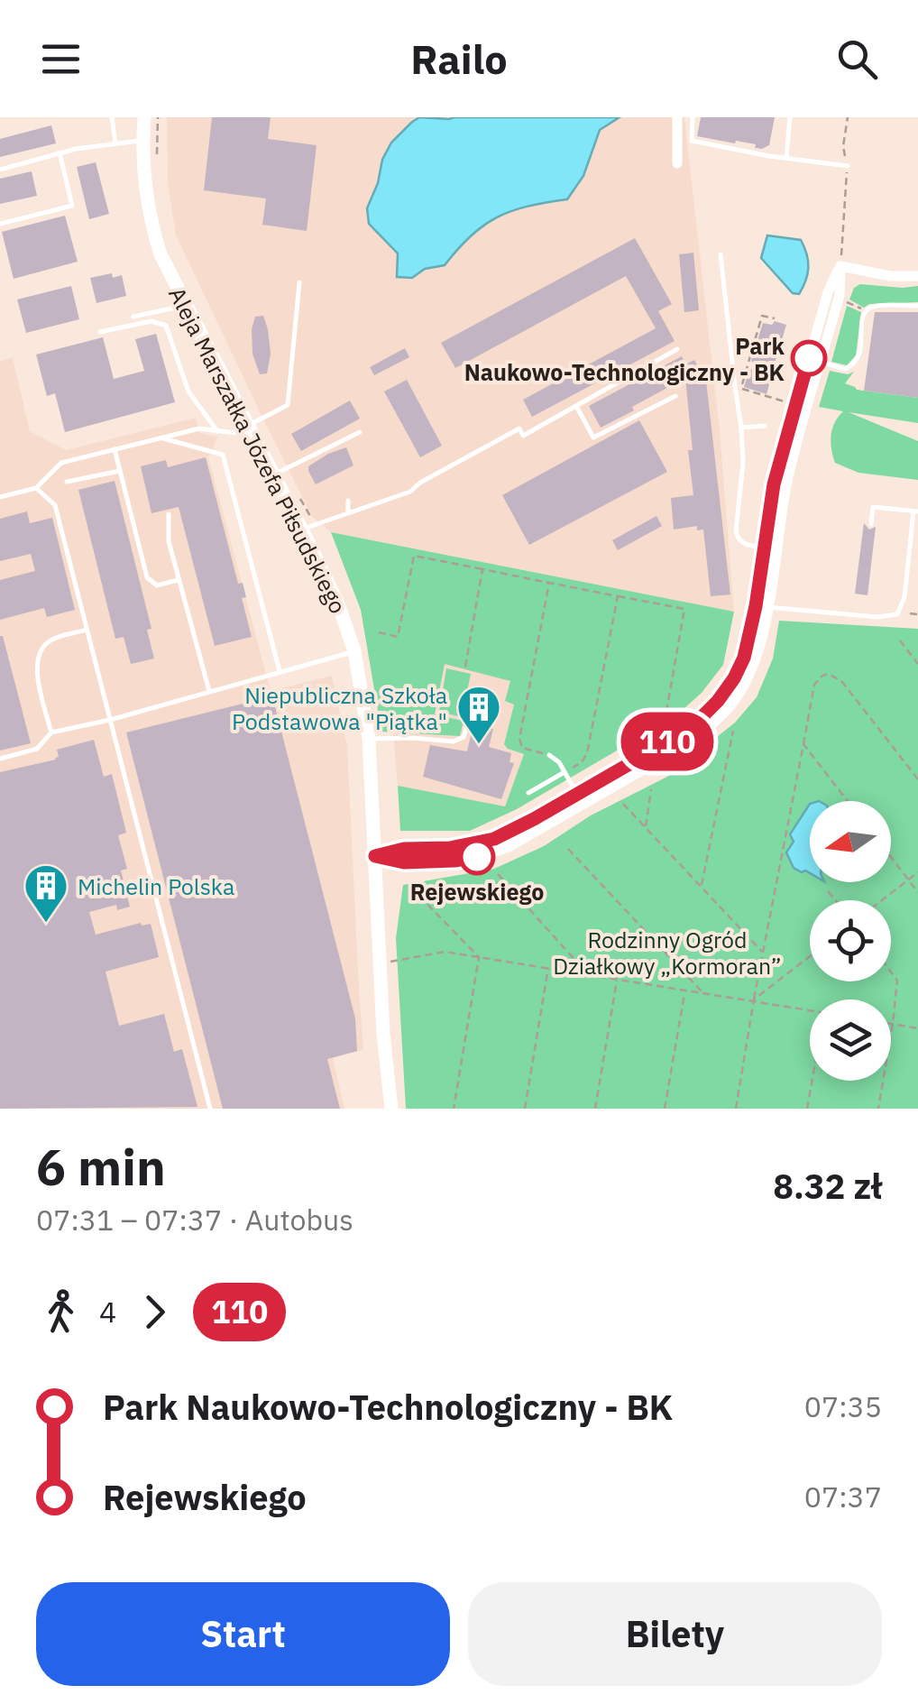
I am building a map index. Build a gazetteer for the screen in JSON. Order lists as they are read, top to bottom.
{
  "streets": {
    "street": ["Aleja Marszałka Józefa Piłsudskiego"]
  },
  "parks": ["Rodzinny Ogród Działkowy „Kormoran”"],
  "places": {
    "other": ["Park Naukowo-Technologiczny - BK", "Rejewskiego"],
    "building": ["Niepubliczna Szkoła Podstawowa \"Piątka\"", "Michelin Polska"]
  },
  "lines": ["bus line 110"],
  "north": "left",
  "page": {
    "header": "Railo",
    "on_map": "110",
    "heading": ["6 min", "07:31 – 07:37 · Autobus", "8.32 zł"],
    "legs": ["4", "110"],
    "list": [
      {
        "name": "Park Naukowo-Technologiczny - BK",
        "value": "07:35"
      },
      {
        "name": "Rejewskiego",
        "value": "07:37"
      }
    ],
    "buttons": ["Start", "Bilety"]
  }
}
